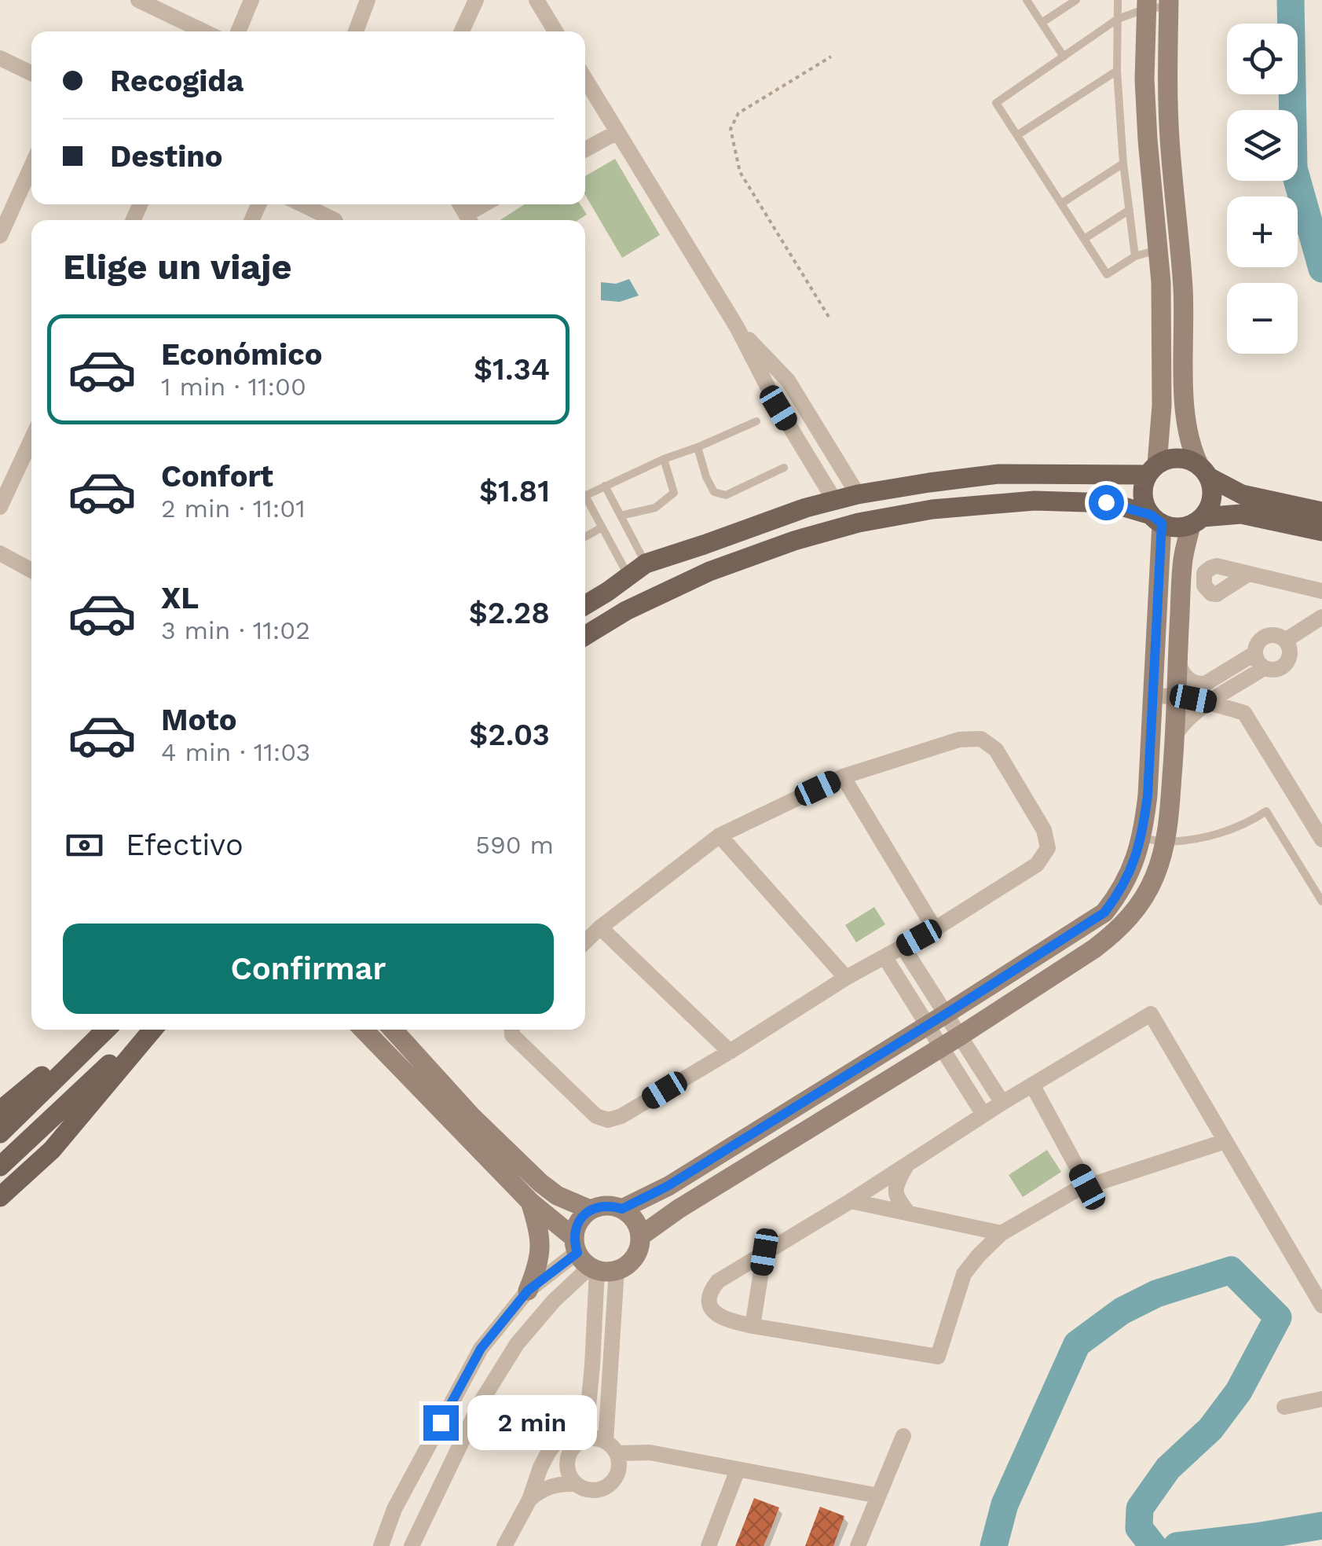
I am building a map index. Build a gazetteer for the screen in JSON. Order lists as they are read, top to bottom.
{
  "page": {
    "map_buttons": ["+", "−"],
    "banner": ["Recogida", "Destino"],
    "heading": "Elige un viaje",
    "list": [
      {
        "name": "Económico",
        "note": "1 min · 11:00",
        "value": "$1.34"
      },
      {
        "name": "Confort",
        "note": "2 min · 11:01",
        "value": "$1.81"
      },
      {
        "name": "XL",
        "note": "3 min · 11:02",
        "value": "$2.28"
      },
      {
        "name": "Moto",
        "note": "4 min · 11:03",
        "value": "$2.03"
      }
    ],
    "pay": ["Efectivo", "590 m"],
    "buttons": "Confirmar",
    "bubble": "2 min"
  }
}
